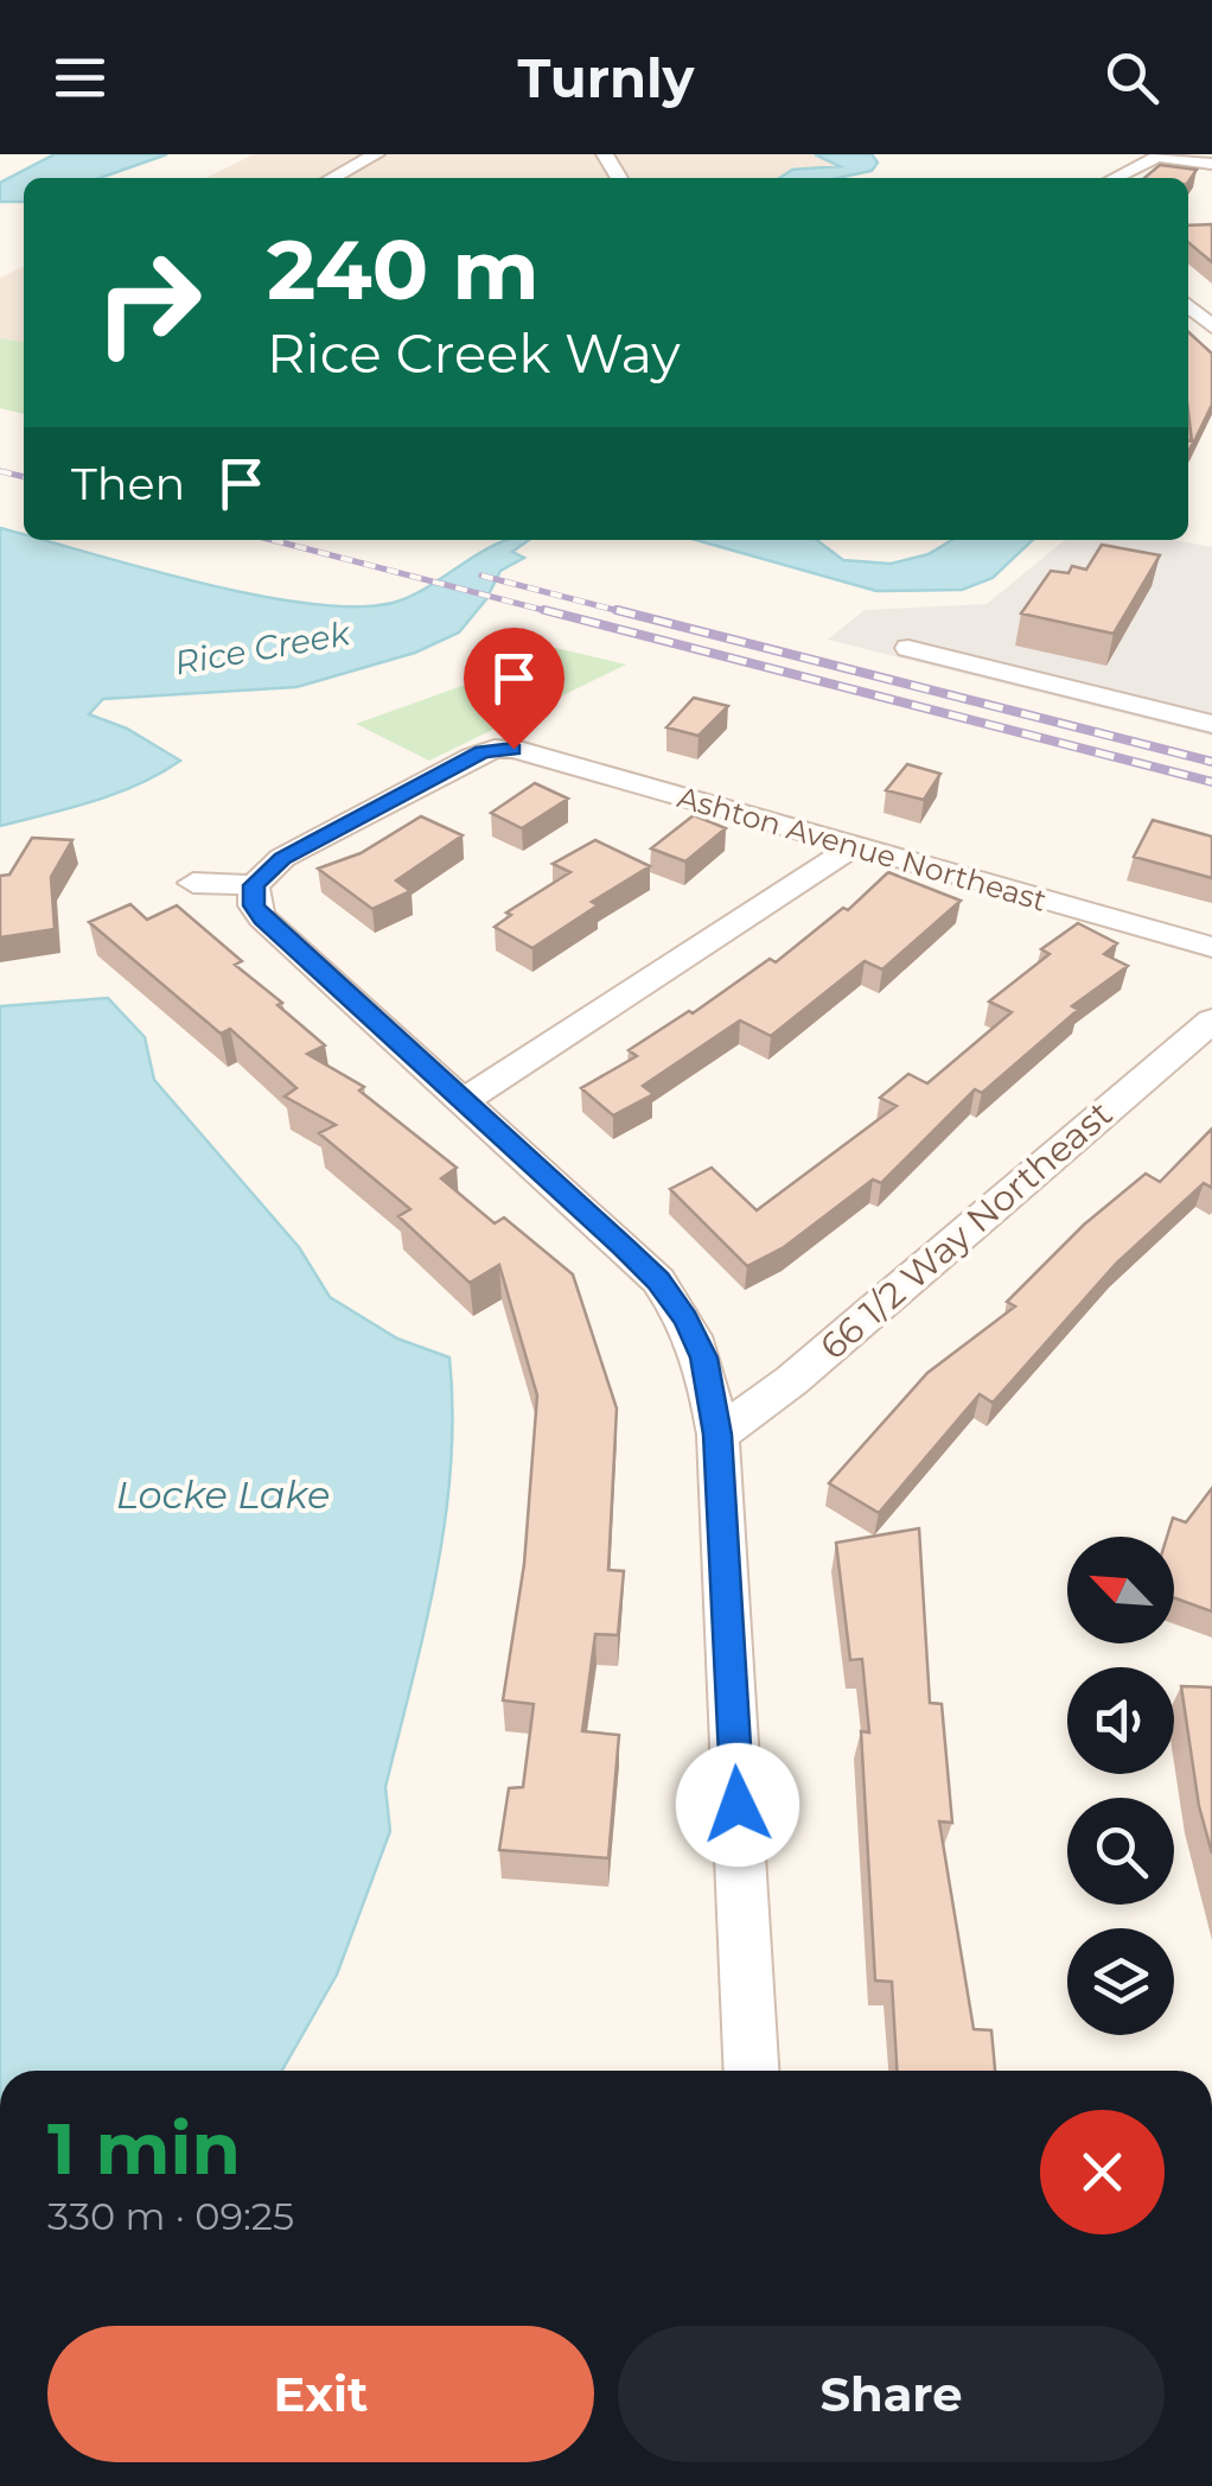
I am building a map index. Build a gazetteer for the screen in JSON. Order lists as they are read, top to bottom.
{
  "streets": {
    "street": ["Ashton Avenue Northeast", "66 1/2 Way Northeast"]
  },
  "water": ["Rice Creek", "Locke Lake"],
  "north": "top left",
  "page": {
    "header": "Turnly",
    "turn": ["240 m", "Rice Creek Way"],
    "then": "Then",
    "heading": ["1 min", "330 m · 09:25"],
    "buttons": ["Exit", "Share"]
  }
}
